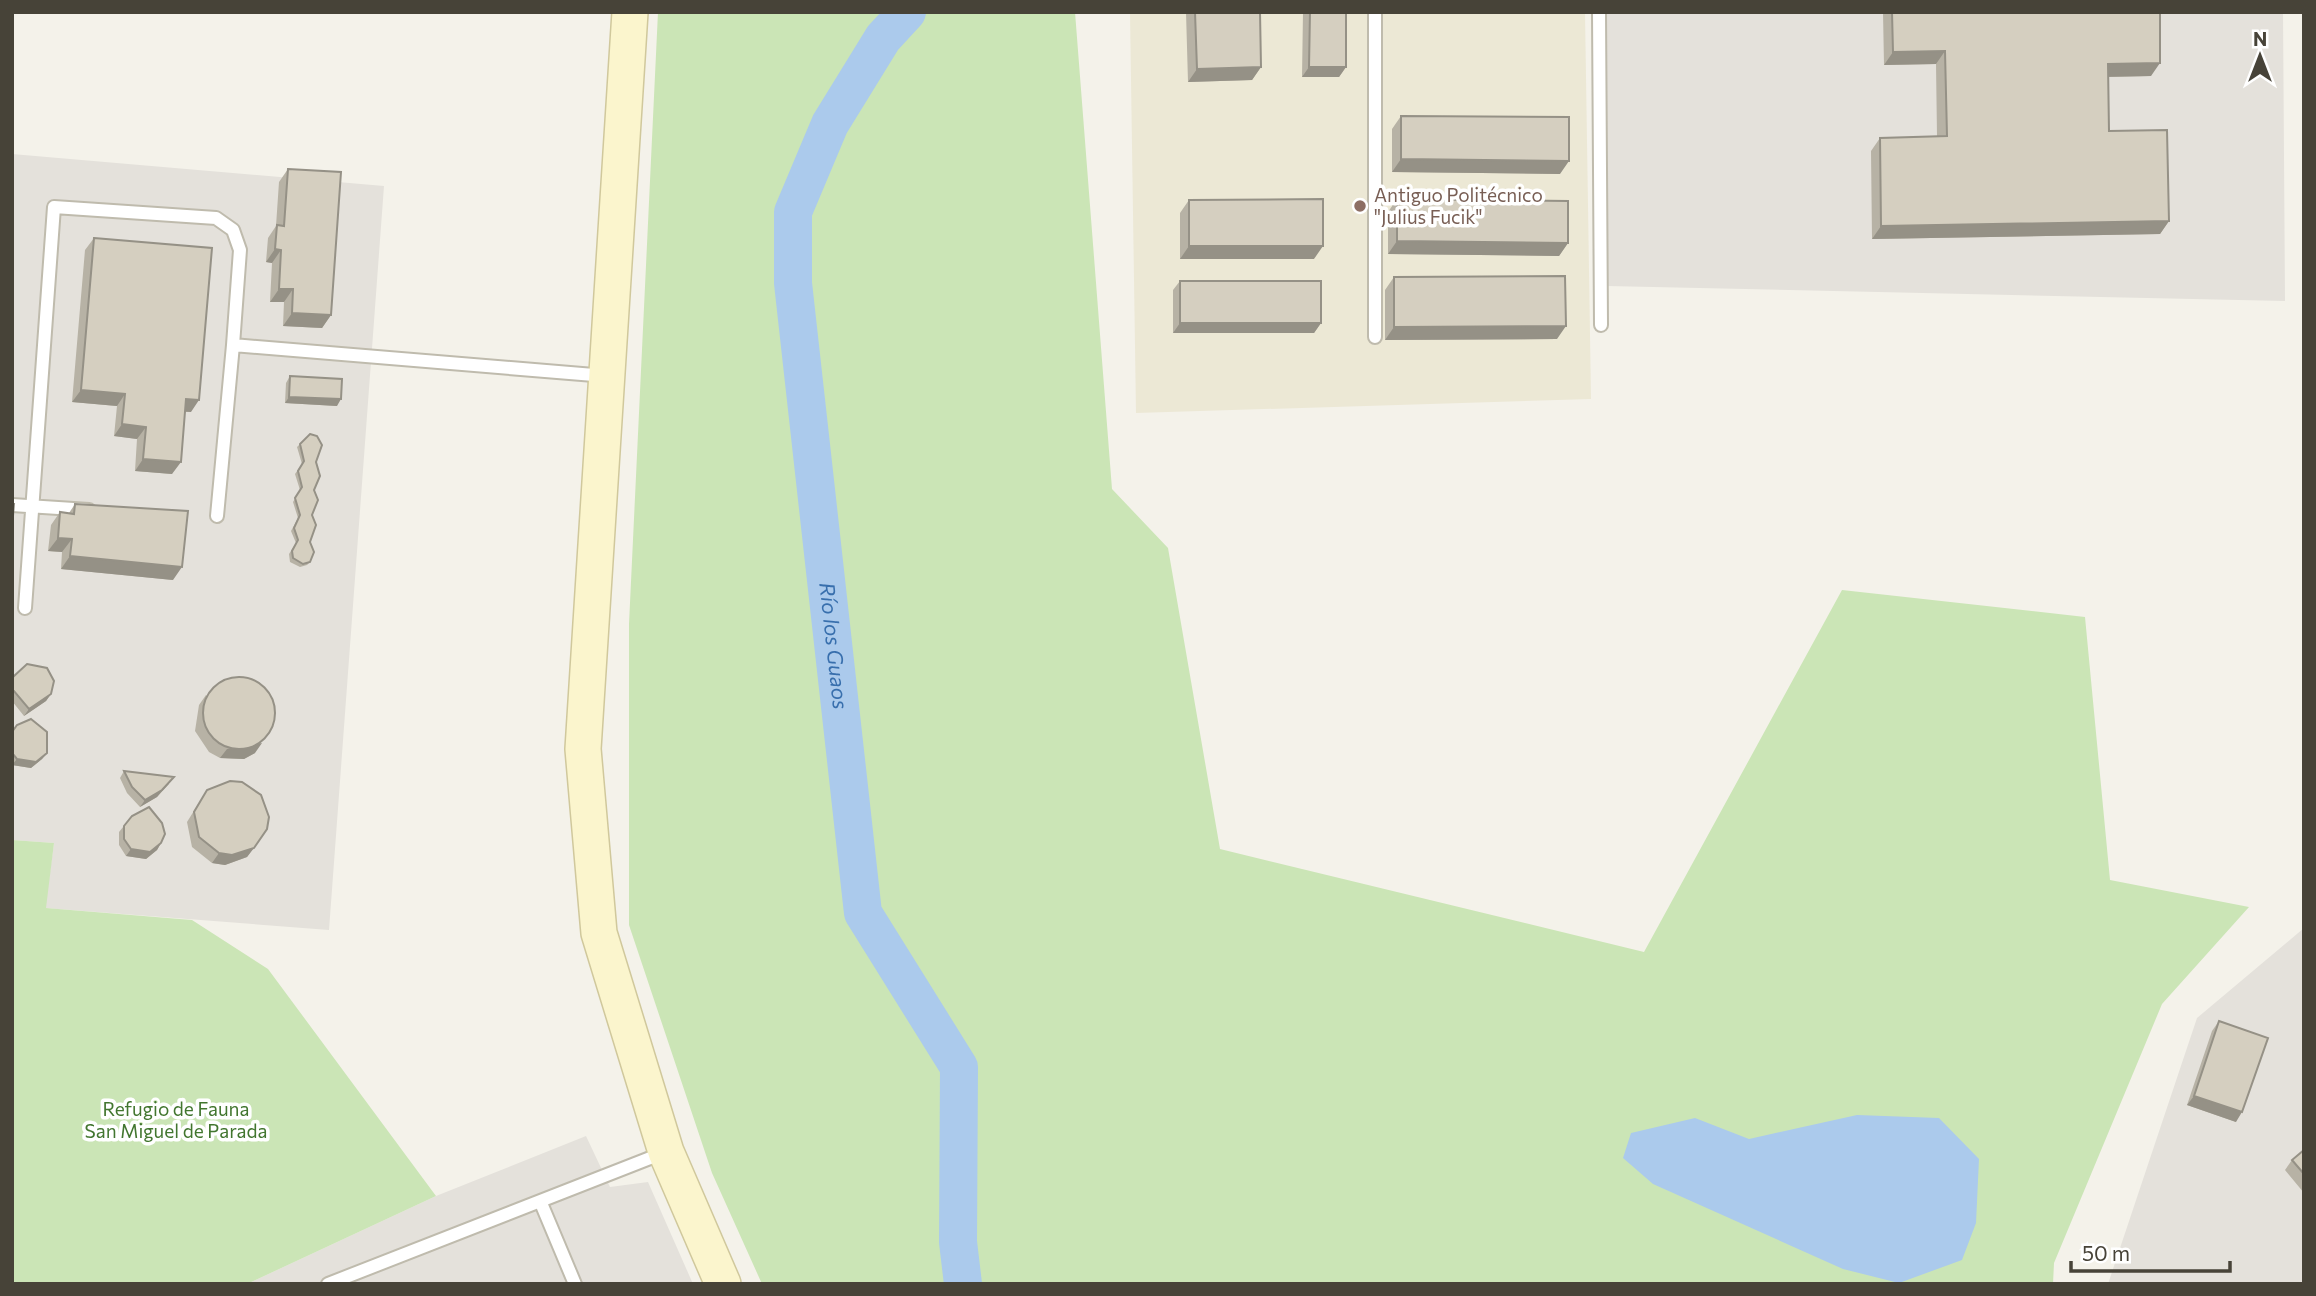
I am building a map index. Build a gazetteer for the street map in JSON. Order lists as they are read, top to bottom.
{
  "water": ["Río los Guaos"],
  "parks": ["Refugio de Fauna San Miguel de Parada"],
  "places": ["Antiguo Politécnico \"Julius Fucik\""],
  "scale_bar": "50 m",
  "north": "top"
}
